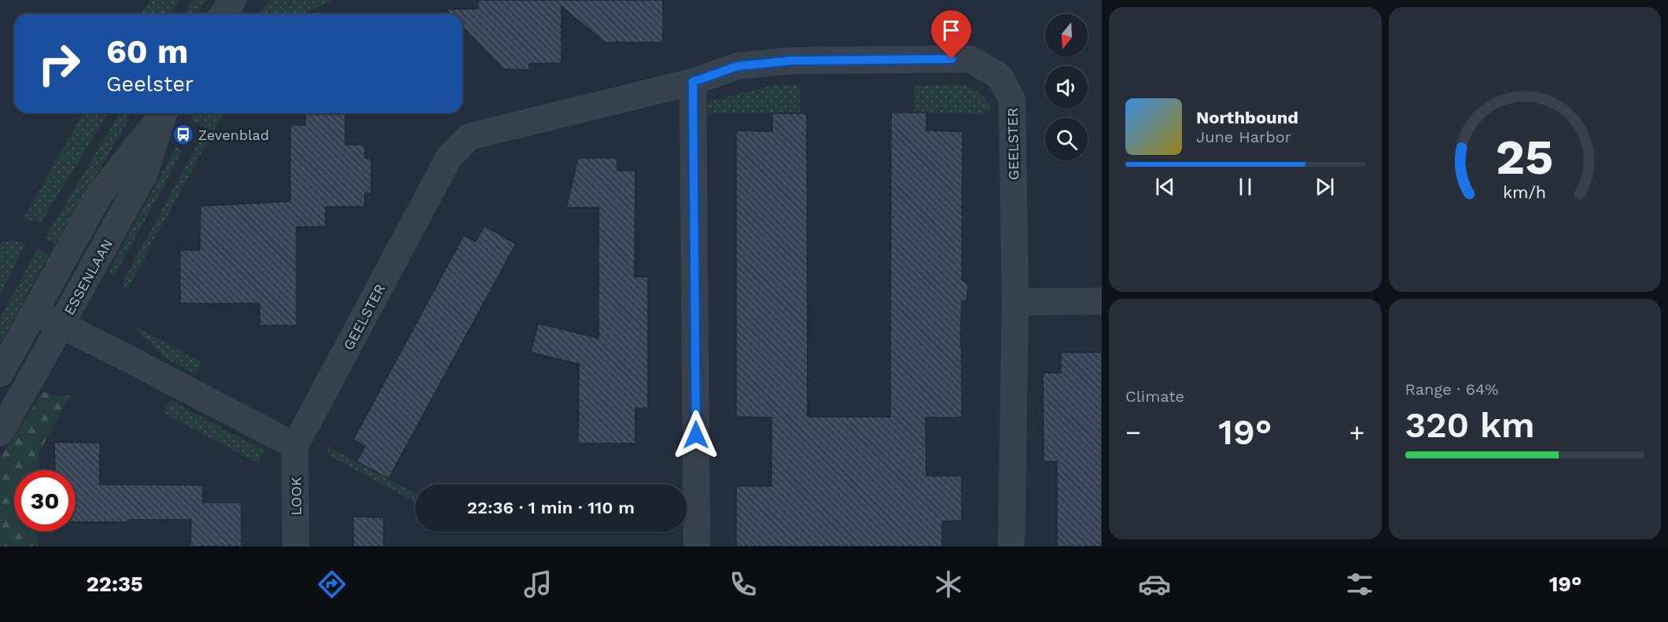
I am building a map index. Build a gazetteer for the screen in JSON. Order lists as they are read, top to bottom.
{
  "streets": {
    "street": ["GEELSTER", "ESSENLAAN", "LOOK"]
  },
  "crossings": [
    ["GEELSTER", "LOOK"]
  ],
  "places": {
    "bus stop": ["Zevenblad"]
  },
  "north": "bottom",
  "page": {
    "turn": ["60 m", "Geelster"],
    "song": ["Northbound", "June Harbor"],
    "tile": [
      "Climate",
      ["Range · 64%", "320 km"]
    ],
    "heat": ["−", "19°", "+"],
    "limit": "30",
    "trip": "22:36 · 1 min · 110 m",
    "tabs": ["22:35", "19°"],
    "gauge": ["25", "km/h"]
  }
}
